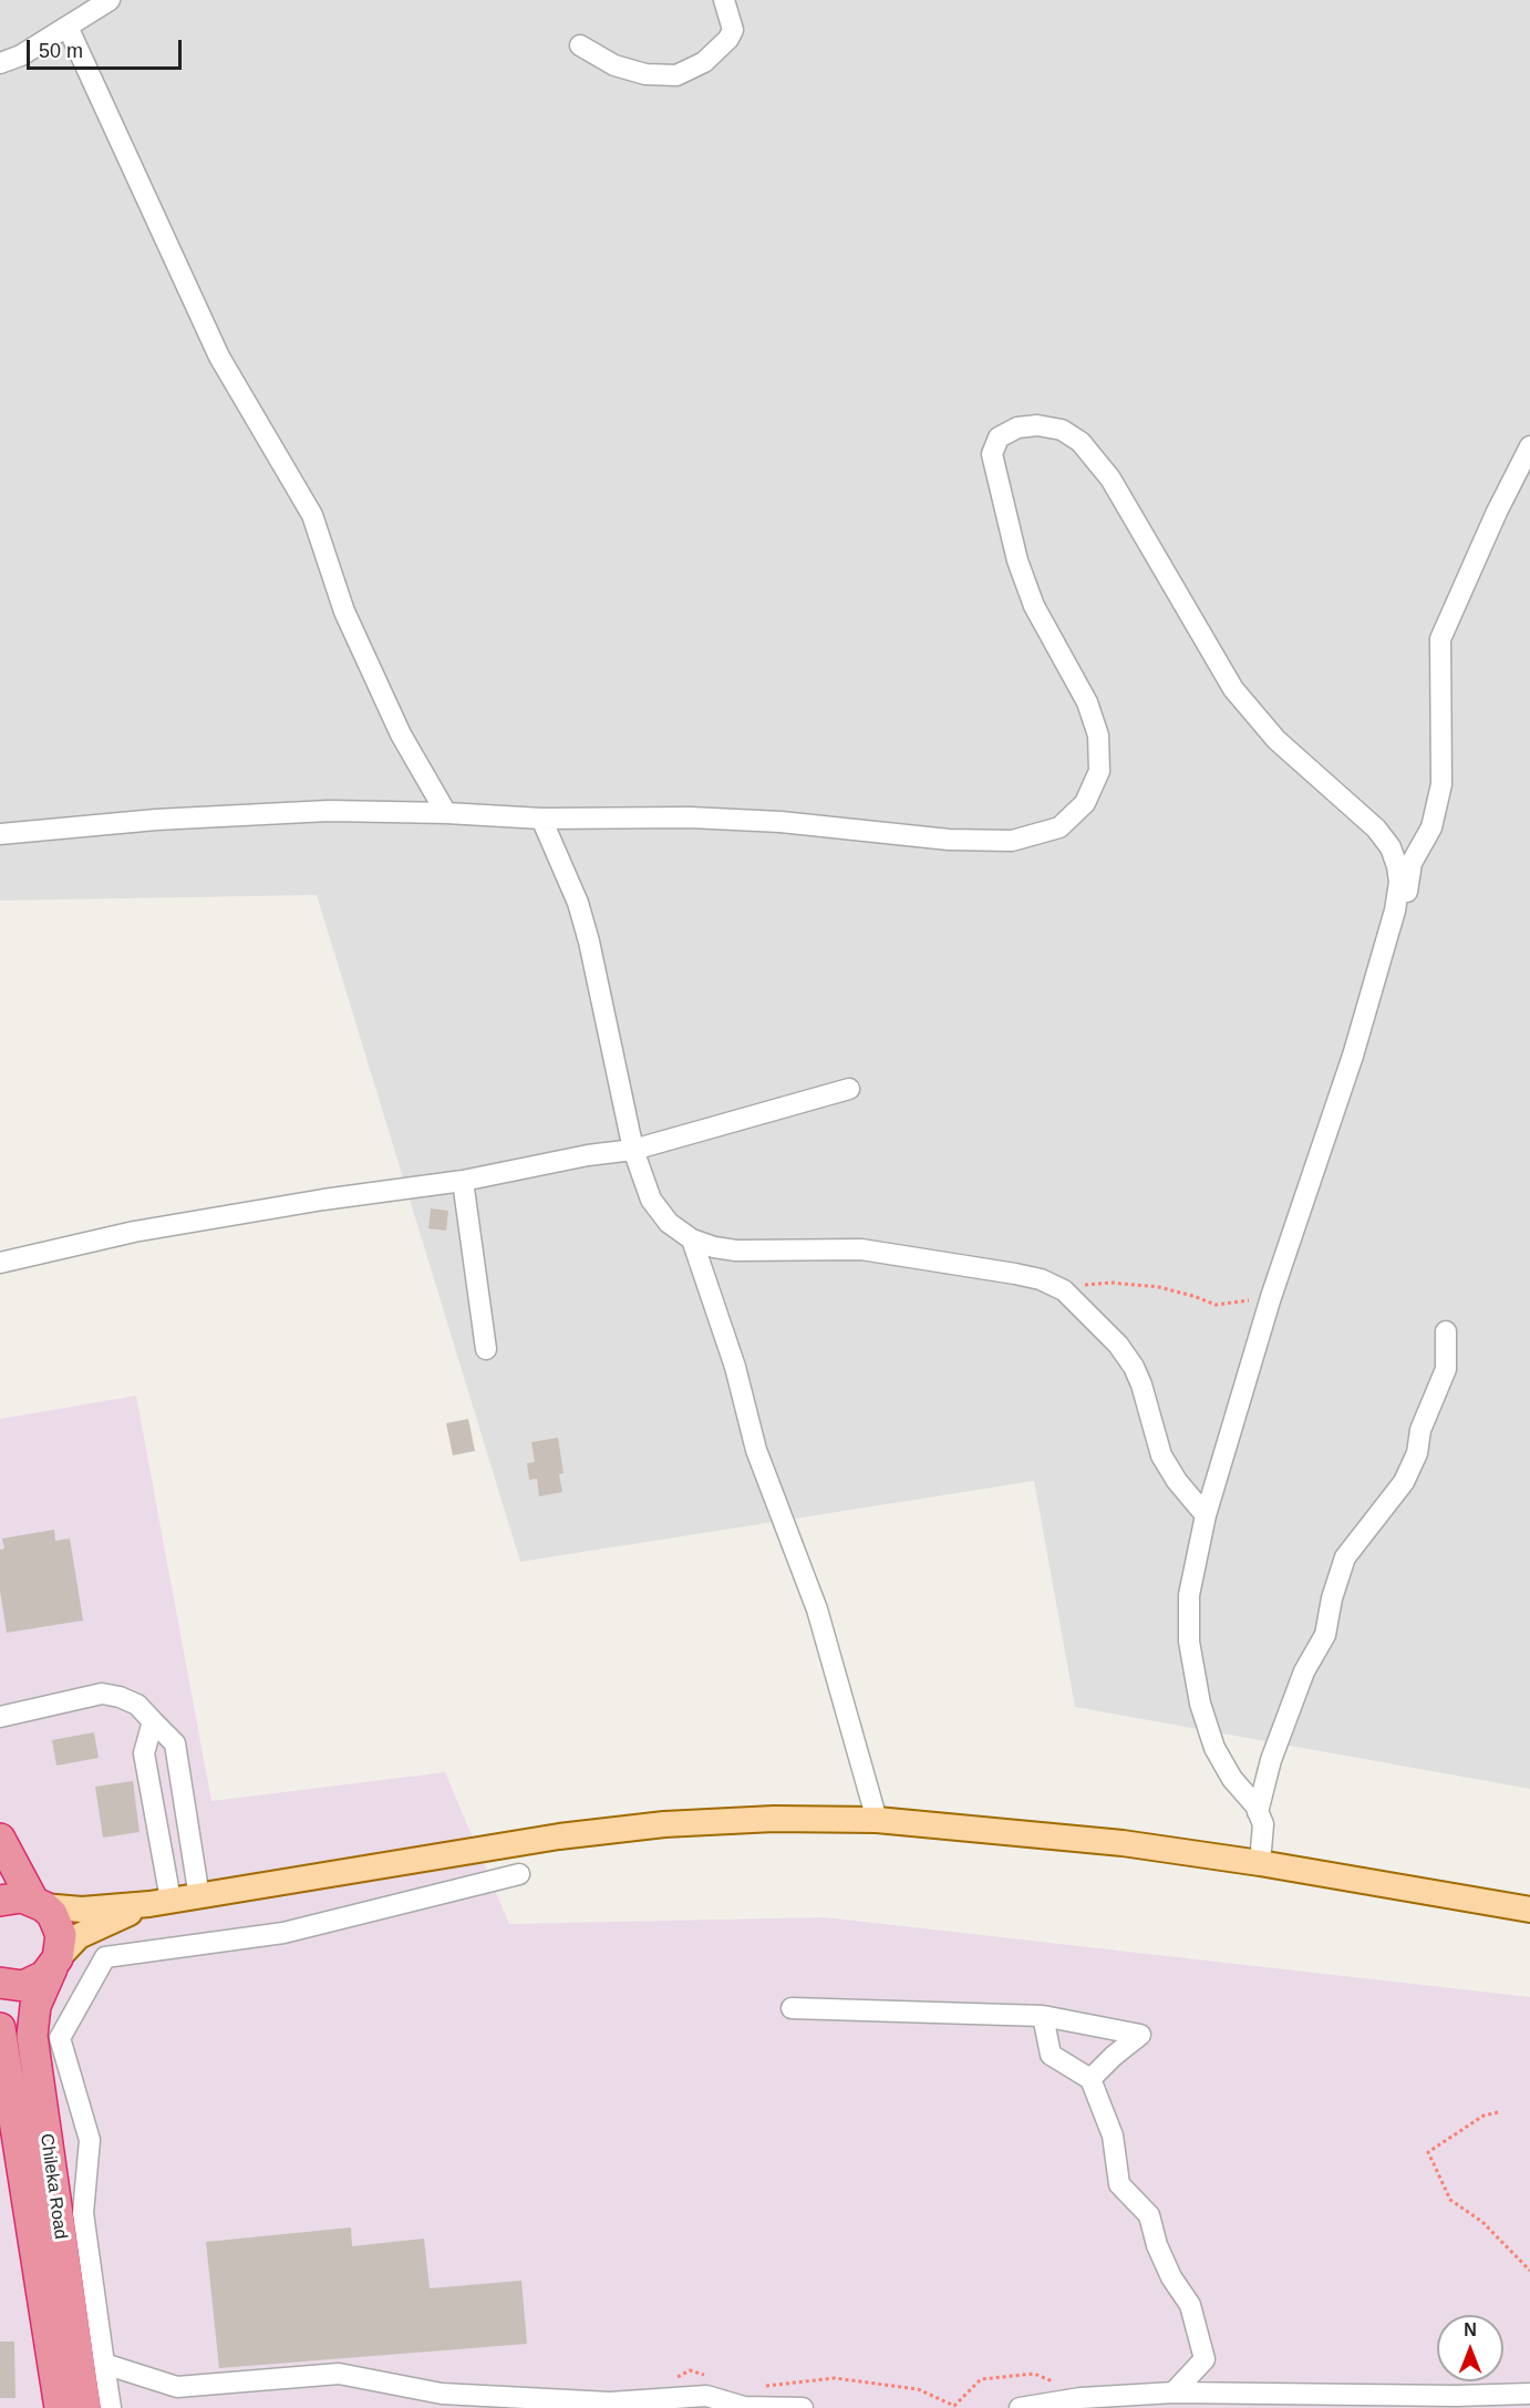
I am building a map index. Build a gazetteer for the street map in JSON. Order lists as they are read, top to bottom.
{
  "streets": {
    "highway": ["Chileka Road"]
  },
  "scale_bar": "50 m",
  "north": "top"
}
